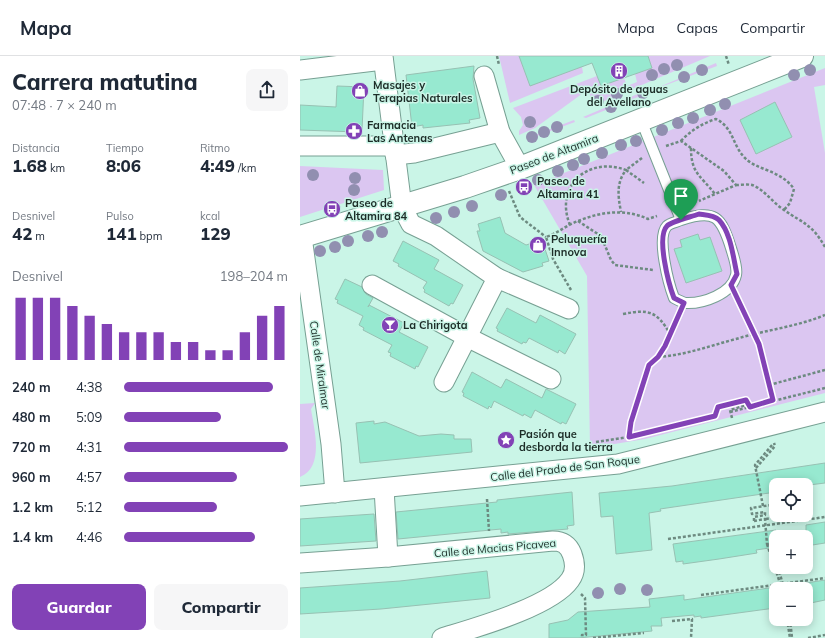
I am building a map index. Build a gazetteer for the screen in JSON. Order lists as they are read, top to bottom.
{
  "streets": {
    "main road": ["Paseo de Altamira"],
    "street": ["Calle de Miralmar", "Calle del Prado de San Roque", "Calle de Macias Picavea"]
  },
  "crossings": [
    ["Paseo de Altamira", "Calle de Miralmar"],
    ["Calle de Miralmar", "Calle del Prado de San Roque"]
  ],
  "places": {
    "building": ["Depósito de aguas del Avellano"],
    "shop": ["Masajes y Terapias Naturales", "Peluquería Innova"],
    "pharmacy": ["Farmacia Las Antenas"],
    "bus stop": ["Paseo de Altamira 41", "Paseo de Altamira 84"],
    "bar": ["La Chirigota"],
    "place": ["Pasión que desborda la tierra"]
  },
  "page": {
    "header": "Mapa",
    "nav": ["Mapa", "Capas", "Compartir"],
    "heading": ["Carrera matutina", "07:48 · 7 × 240 m"],
    "stats": [
      ["Distancia", "1.68 km"],
      ["Tiempo", "8:06"],
      ["Ritmo", "4:49 /km"],
      ["Desnivel", "42 m"],
      ["Pulso", "141 bpm"],
      ["kcal", "129"]
    ],
    "chart": ["Desnivel", "198–204 m"],
    "list": [
      {
        "name": "240 m",
        "note": "4:38"
      },
      {
        "name": "480 m",
        "note": "5:09"
      },
      {
        "name": "720 m",
        "note": "4:31"
      },
      {
        "name": "960 m",
        "note": "4:57"
      },
      {
        "name": "1.2 km",
        "note": "5:12"
      },
      {
        "name": "1.4 km",
        "note": "4:46"
      }
    ],
    "map_buttons": ["+", "−"],
    "buttons": ["Guardar", "Compartir"]
  }
}
